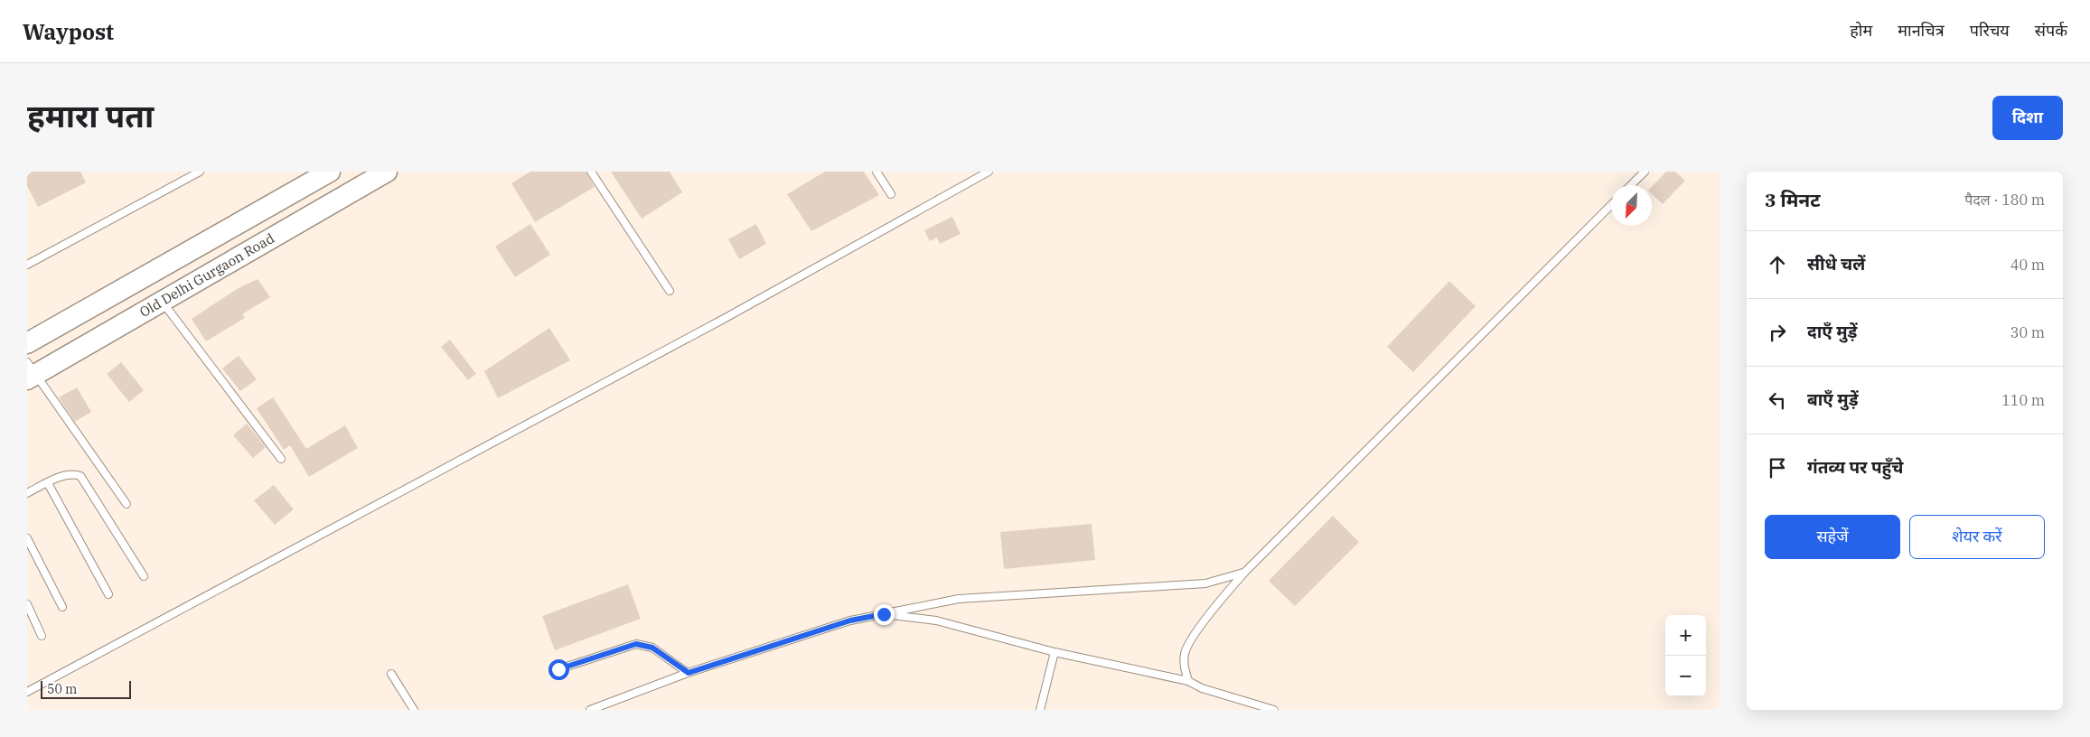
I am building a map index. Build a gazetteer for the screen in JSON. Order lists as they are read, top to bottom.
{
  "streets": {
    "main road": ["Old Delhi Gurgaon Road"]
  },
  "scale_bar": "50 m",
  "north": "bottom left",
  "page": {
    "header": "Waypost",
    "nav": [
      "होम",
      "मानचित्र",
      "परिचय",
      "संपर्क"
    ],
    "title": "हमारा पता",
    "buttons": [
      "दिशा",
      ["सहेजें", "शेयर करें"]
    ],
    "heading": ["3 मिनट", "पैदल · 180 m"],
    "list": [
      ["सीधे चलें", "40 m"],
      ["दाएँ मुड़ें", "30 m"],
      ["बाएँ मुड़ें", "110 m"],
      "गंतव्य पर पहुँचे"
    ],
    "map_buttons": ["+", "−"],
    "scale": "50 m"
  }
}
